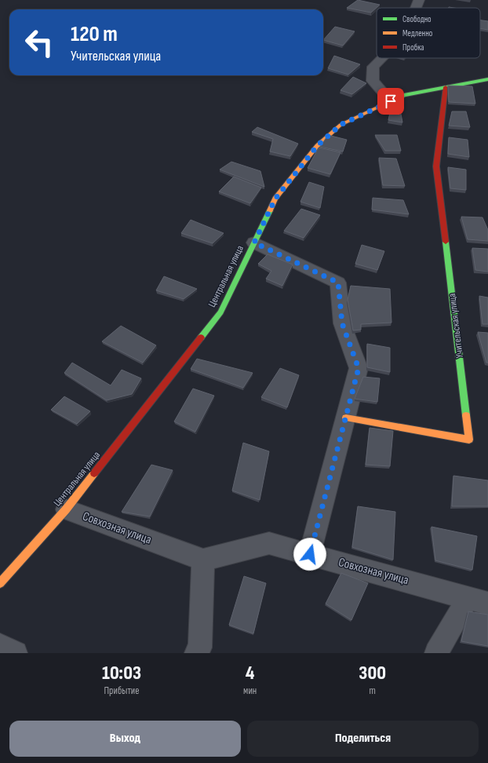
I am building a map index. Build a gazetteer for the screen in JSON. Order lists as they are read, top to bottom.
{
  "streets": {
    "street": ["Центральная улица", "Учительская улица", "Совхозная улица"]
  },
  "crossings": [
    ["Центральная улица", "Учительская улица"],
    ["Центральная улица", "Совхозная улица"]
  ],
  "legend": ["Свободно", "Медленно", "Пробка"],
  "page": {
    "turn": ["120 m", "Учительская улица"],
    "eta": [
      "10:03",
      "Прибытие",
      "4",
      "мин",
      "300",
      "m"
    ],
    "buttons": ["Выход", "Поделиться"]
  }
}
